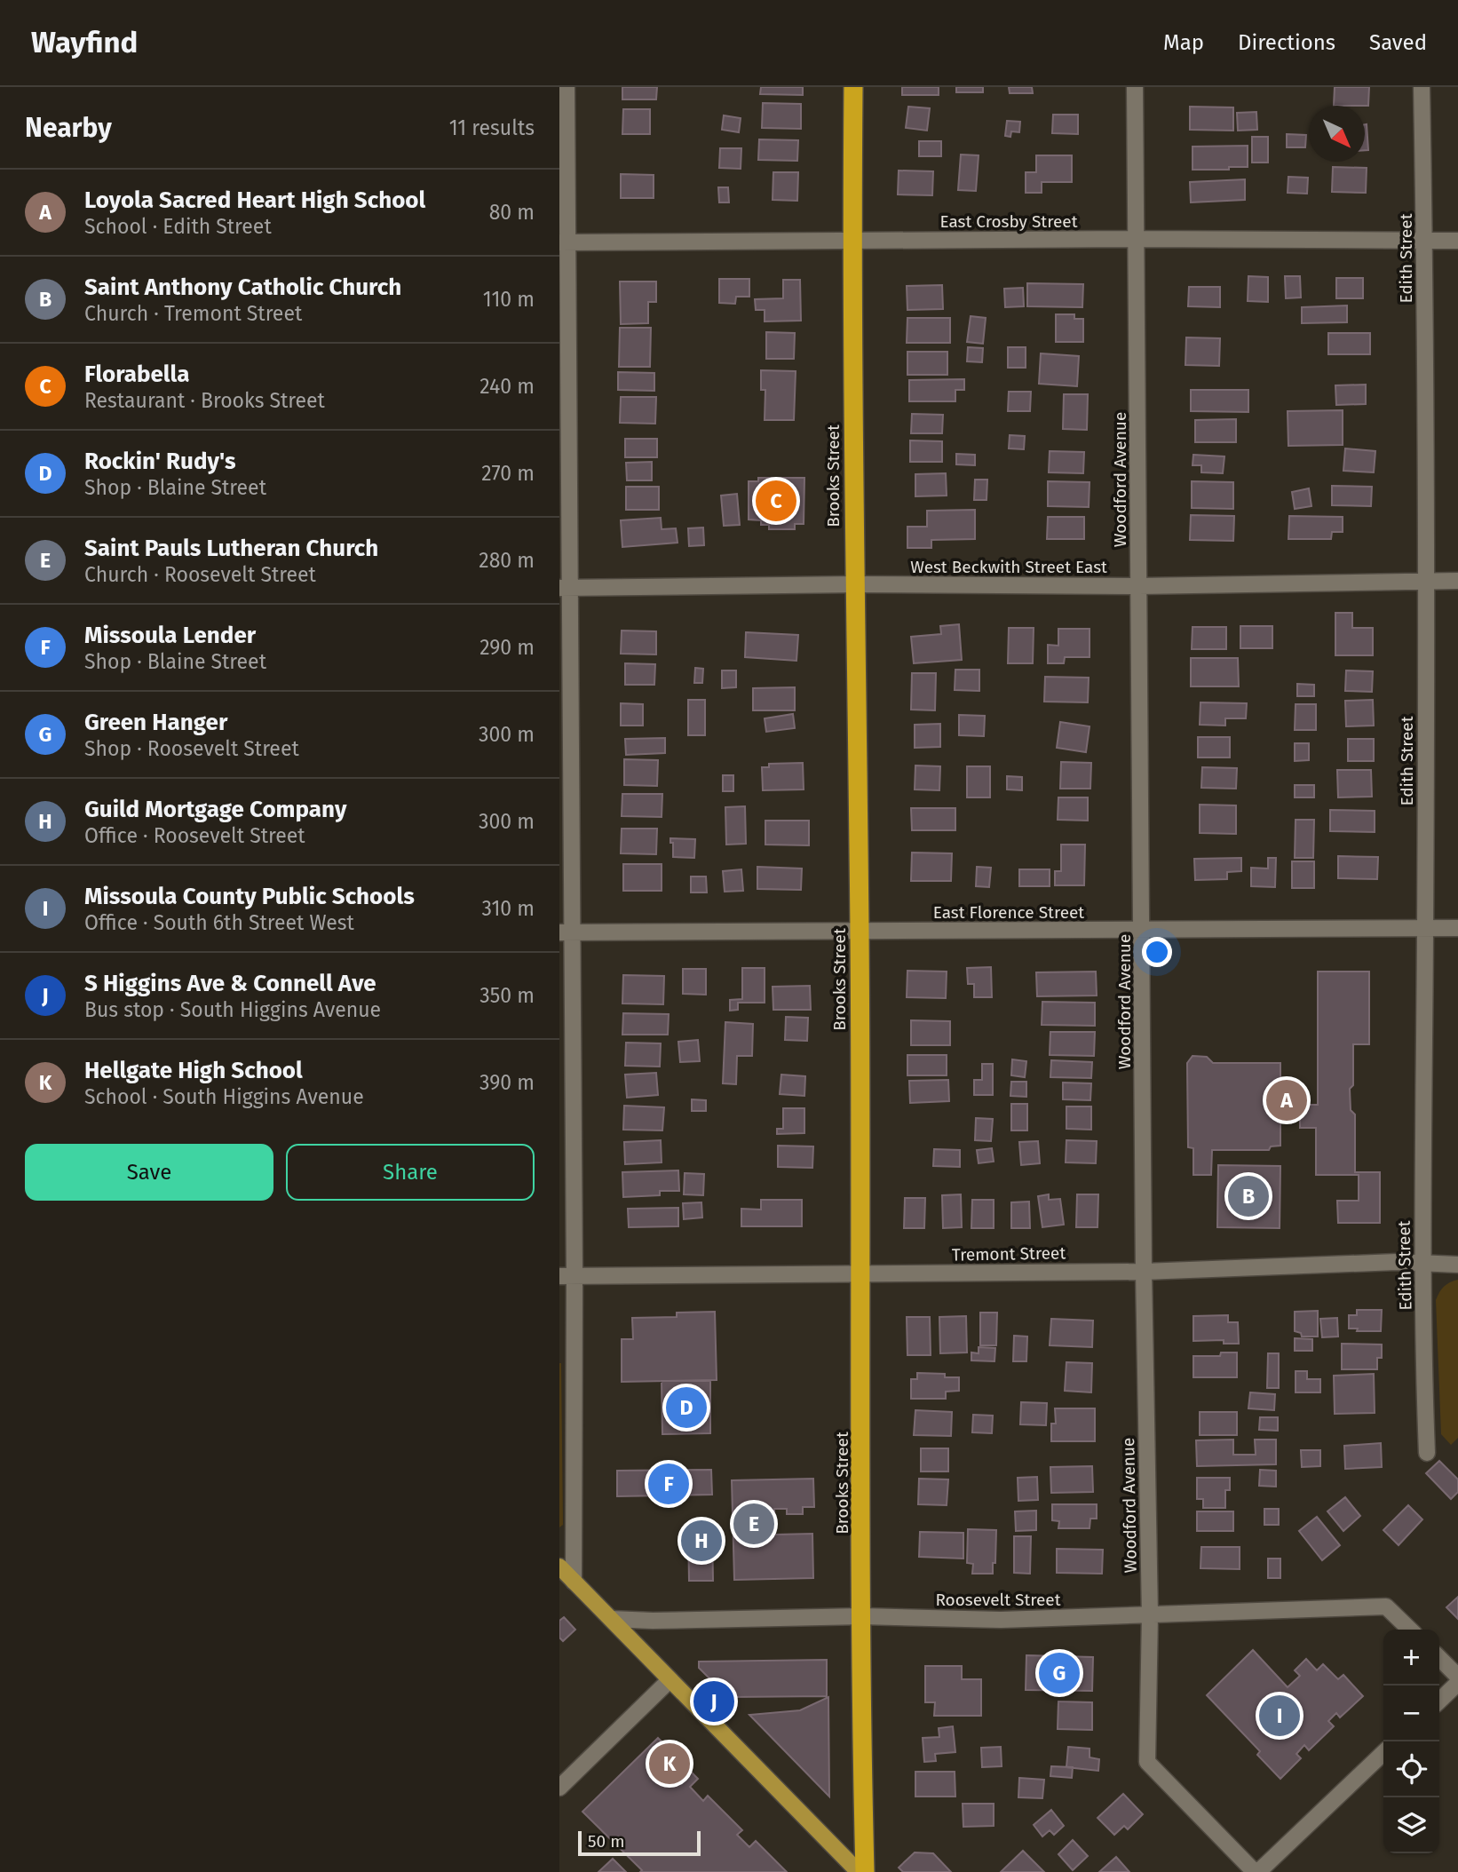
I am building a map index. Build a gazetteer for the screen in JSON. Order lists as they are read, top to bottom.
{
  "streets": {
    "highway": ["Brooks Street"],
    "street": [
      "East Crosby Street",
      "Edith Street",
      "Woodford Avenue",
      "West Beckwith Street East",
      "East Florence Street",
      "Tremont Street",
      "Roosevelt Street"
    ]
  },
  "crossings": [
    ["East Crosby Street", "Edith Street"],
    ["East Crosby Street", "Brooks Street"],
    ["East Crosby Street", "Woodford Avenue"],
    ["Edith Street", "West Beckwith Street East"],
    ["Edith Street", "East Florence Street"],
    ["Edith Street", "Tremont Street"],
    ["Brooks Street", "West Beckwith Street East"],
    ["Brooks Street", "East Florence Street"],
    ["Brooks Street", "Tremont Street"],
    ["Brooks Street", "Roosevelt Street"],
    ["Woodford Avenue", "West Beckwith Street East"],
    ["Woodford Avenue", "East Florence Street"],
    ["Woodford Avenue", "Tremont Street"],
    ["Woodford Avenue", "Roosevelt Street"]
  ],
  "scale_bar": "50 m",
  "north": "bottom right",
  "page": {
    "header": "Wayfind",
    "nav": ["Map", "Directions", "Saved"],
    "heading": ["Nearby", "11 results"],
    "list": [
      {
        "mark": "A",
        "name": "Loyola Sacred Heart High School",
        "note": "School · Edith Street",
        "value": "80 m"
      },
      {
        "mark": "B",
        "name": "Saint Anthony Catholic Church",
        "note": "Church · Tremont Street",
        "value": "110 m"
      },
      {
        "mark": "C",
        "name": "Florabella",
        "note": "Restaurant · Brooks Street",
        "value": "240 m"
      },
      {
        "mark": "D",
        "name": "Rockin' Rudy's",
        "note": "Shop · Blaine Street",
        "value": "270 m"
      },
      {
        "mark": "E",
        "name": "Saint Pauls Lutheran Church",
        "note": "Church · Roosevelt Street",
        "value": "280 m"
      },
      {
        "mark": "F",
        "name": "Missoula Lender",
        "note": "Shop · Blaine Street",
        "value": "290 m"
      },
      {
        "mark": "G",
        "name": "Green Hanger",
        "note": "Shop · Roosevelt Street",
        "value": "300 m"
      },
      {
        "mark": "H",
        "name": "Guild Mortgage Company",
        "note": "Office · Roosevelt Street",
        "value": "300 m"
      },
      {
        "mark": "I",
        "name": "Missoula County Public Schools",
        "note": "Office · South 6th Street West",
        "value": "310 m"
      },
      {
        "mark": "J",
        "name": "S Higgins Ave & Connell Ave",
        "note": "Bus stop · South Higgins Avenue",
        "value": "350 m"
      },
      {
        "mark": "K",
        "name": "Hellgate High School",
        "note": "School · South Higgins Avenue",
        "value": "390 m"
      }
    ],
    "pins": [
      "C",
      "A",
      "B",
      "D",
      "F",
      "E",
      "H",
      "G",
      "J",
      "I",
      "K"
    ],
    "buttons": ["Save", "Share"],
    "map_buttons": ["+", "−"],
    "scale": "50 m"
  }
}
